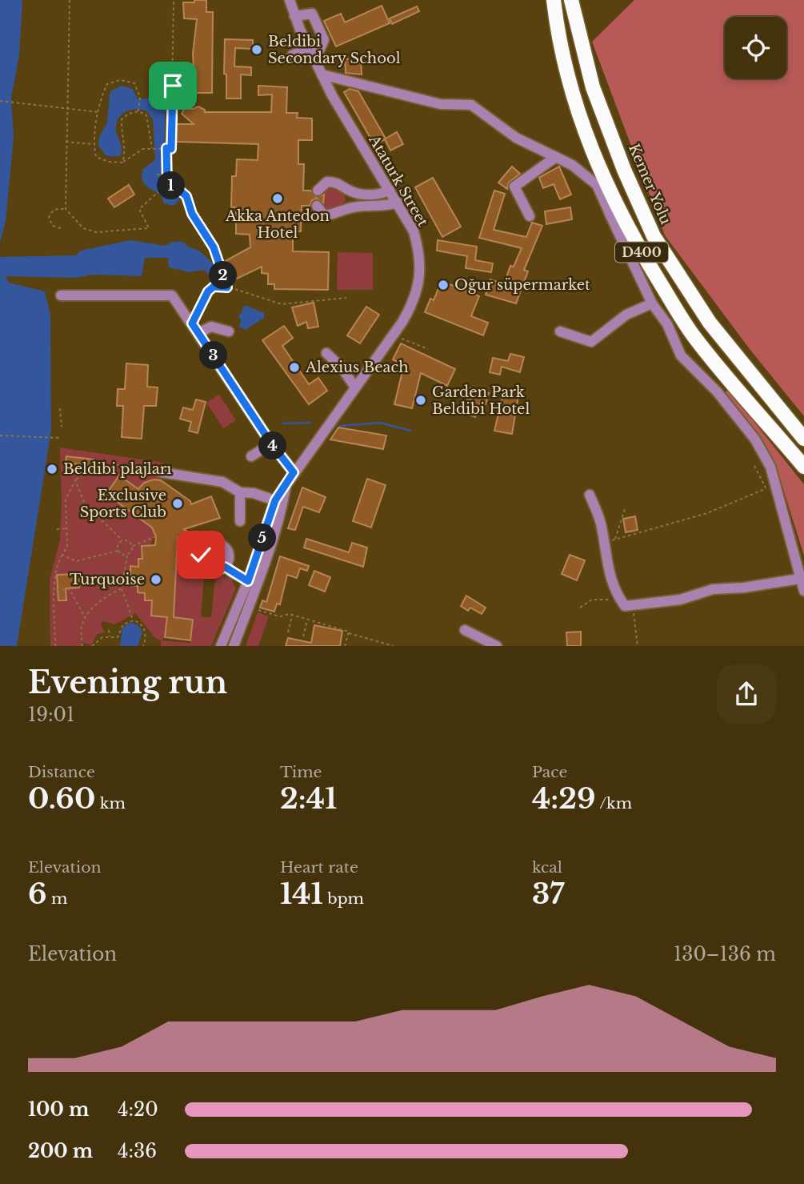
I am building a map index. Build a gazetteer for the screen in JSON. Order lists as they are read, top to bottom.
{
  "streets": {
    "highway": ["Kemer Yolu", "D400"],
    "street": ["Ataturk Street"]
  },
  "places": [
    "Beldibi Secondary School",
    "Akka Antedon Hotel",
    "Oğur süpermarket",
    "Alexius Beach",
    "Garden Park Beldibi Hotel",
    "Beldibi plajları",
    "Exclusive Sports Club",
    "Turquoise"
  ],
  "page": {
    "pins": [
      "1",
      "2",
      "3",
      "4",
      "5"
    ],
    "heading": ["Evening run", "19:01"],
    "stats": [
      ["Distance", "0.60 km"],
      ["Time", "2:41"],
      ["Pace", "4:29 /km"],
      ["Elevation", "6 m"],
      ["Heart rate", "141 bpm"],
      ["kcal", "37"]
    ],
    "chart": ["Elevation", "130–136 m"],
    "list": [
      {
        "name": "100 m",
        "note": "4:20"
      },
      {
        "name": "200 m",
        "note": "4:36"
      }
    ]
  }
}
